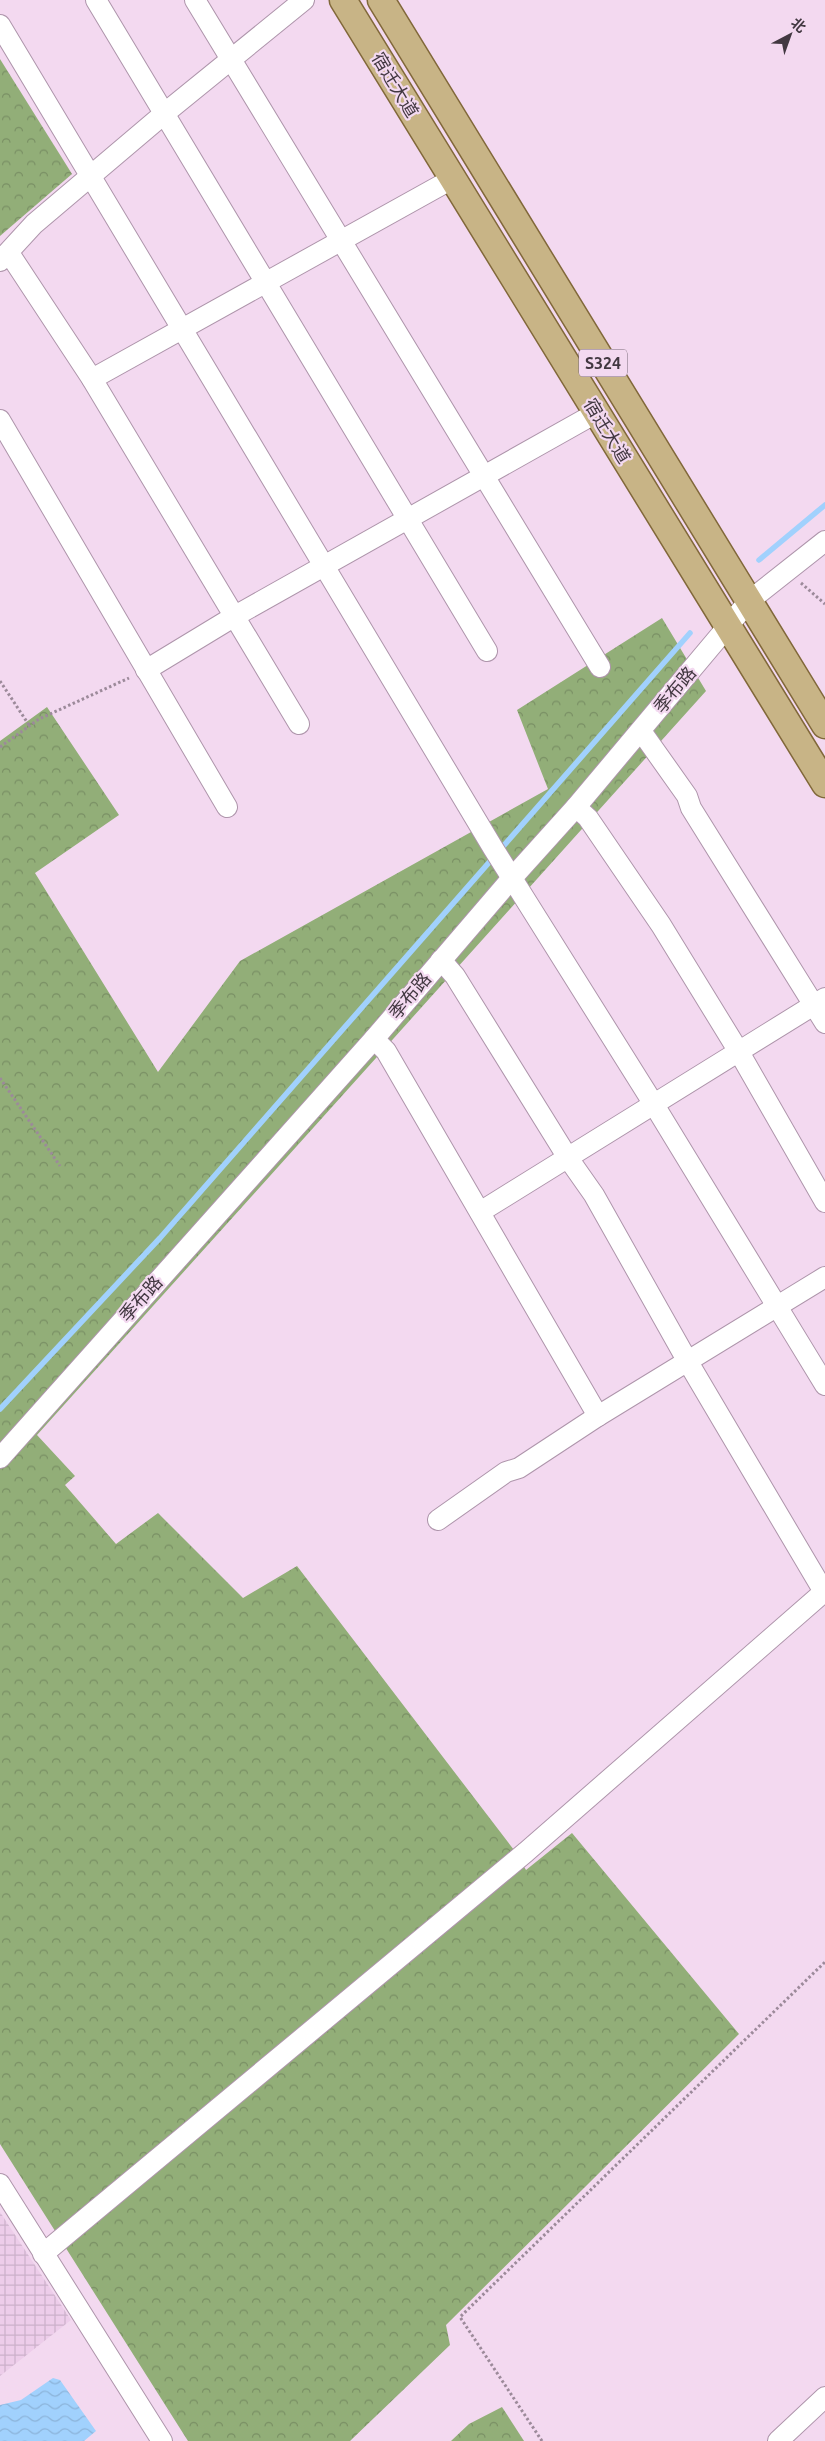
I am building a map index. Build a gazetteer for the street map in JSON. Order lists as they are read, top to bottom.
{
  "streets": {
    "main road": ["宿迁大道", "S324"],
    "street": ["季布路"]
  },
  "crossings": [
    ["宿迁大道", "季布路"]
  ],
  "north": "top right"
}
